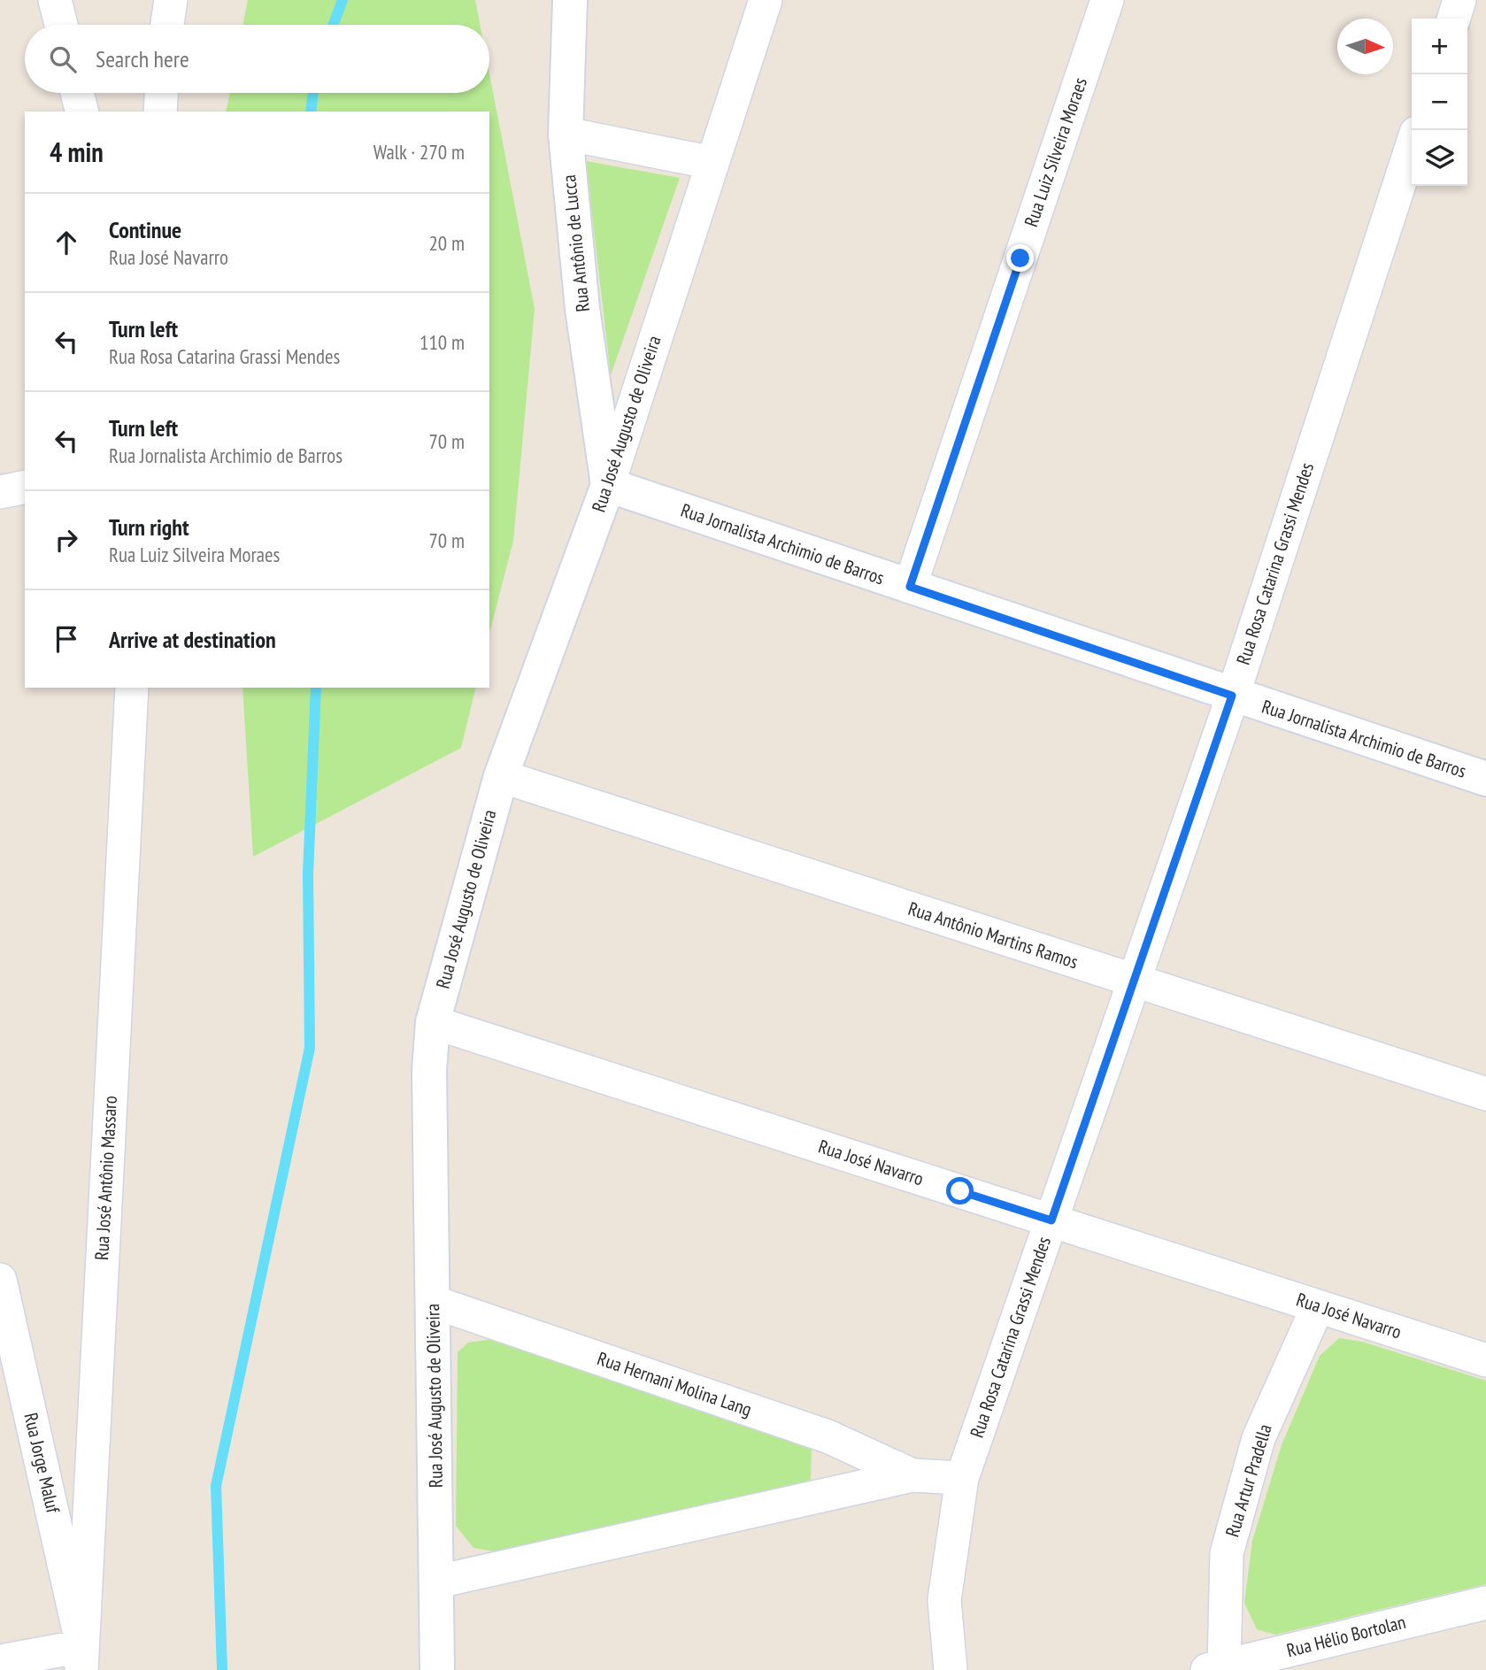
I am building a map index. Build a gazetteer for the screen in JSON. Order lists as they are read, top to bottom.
{
  "streets": {
    "street": [
      "Rua Luiz Silveira Moraes",
      "Rua Antônio de Lucca",
      "Rua José Augusto de Oliveira",
      "Rua Jornalista Archimio de Barros",
      "Rua Rosa Catarina Grassi Mendes",
      "Rua Antônio Martins Ramos",
      "Rua José Navarro",
      "Rua José Antônio Massaro",
      "Rua Hernani Molina Lang",
      "Rua Jorge Maluf",
      "Rua Artur Pradella",
      "Rua Hélio Bortolan"
    ]
  },
  "crossings": [
    ["Rua Luiz Silveira Moraes", "Rua Jornalista Archimio de Barros"],
    ["Rua Antônio de Lucca", "Rua José Augusto de Oliveira"],
    ["Rua Antônio de Lucca", "Rua Jornalista Archimio de Barros"],
    ["Rua José Augusto de Oliveira", "Rua Jornalista Archimio de Barros"],
    ["Rua José Augusto de Oliveira", "Rua Antônio Martins Ramos"],
    ["Rua José Augusto de Oliveira", "Rua José Navarro"],
    ["Rua José Augusto de Oliveira", "Rua Hernani Molina Lang"],
    ["Rua Jornalista Archimio de Barros", "Rua Rosa Catarina Grassi Mendes"],
    ["Rua Rosa Catarina Grassi Mendes", "Rua Antônio Martins Ramos"],
    ["Rua Rosa Catarina Grassi Mendes", "Rua José Navarro"],
    ["Rua Rosa Catarina Grassi Mendes", "Rua Hernani Molina Lang"],
    ["Rua José Navarro", "Rua Artur Pradella"],
    ["Rua José Antônio Massaro", "Rua Jorge Maluf"],
    ["Rua Artur Pradella", "Rua Hélio Bortolan"]
  ],
  "north": "right",
  "page": {
    "map_buttons": ["+", "−"],
    "search": "Search here",
    "heading": ["4 min", "Walk · 270 m"],
    "list": [
      ["Continue", "Rua José Navarro", "20 m"],
      ["Turn left", "Rua Rosa Catarina Grassi Mendes", "110 m"],
      ["Turn left", "Rua Jornalista Archimio de Barros", "70 m"],
      ["Turn right", "Rua Luiz Silveira Moraes", "70 m"],
      "Arrive at destination"
    ]
  }
}
